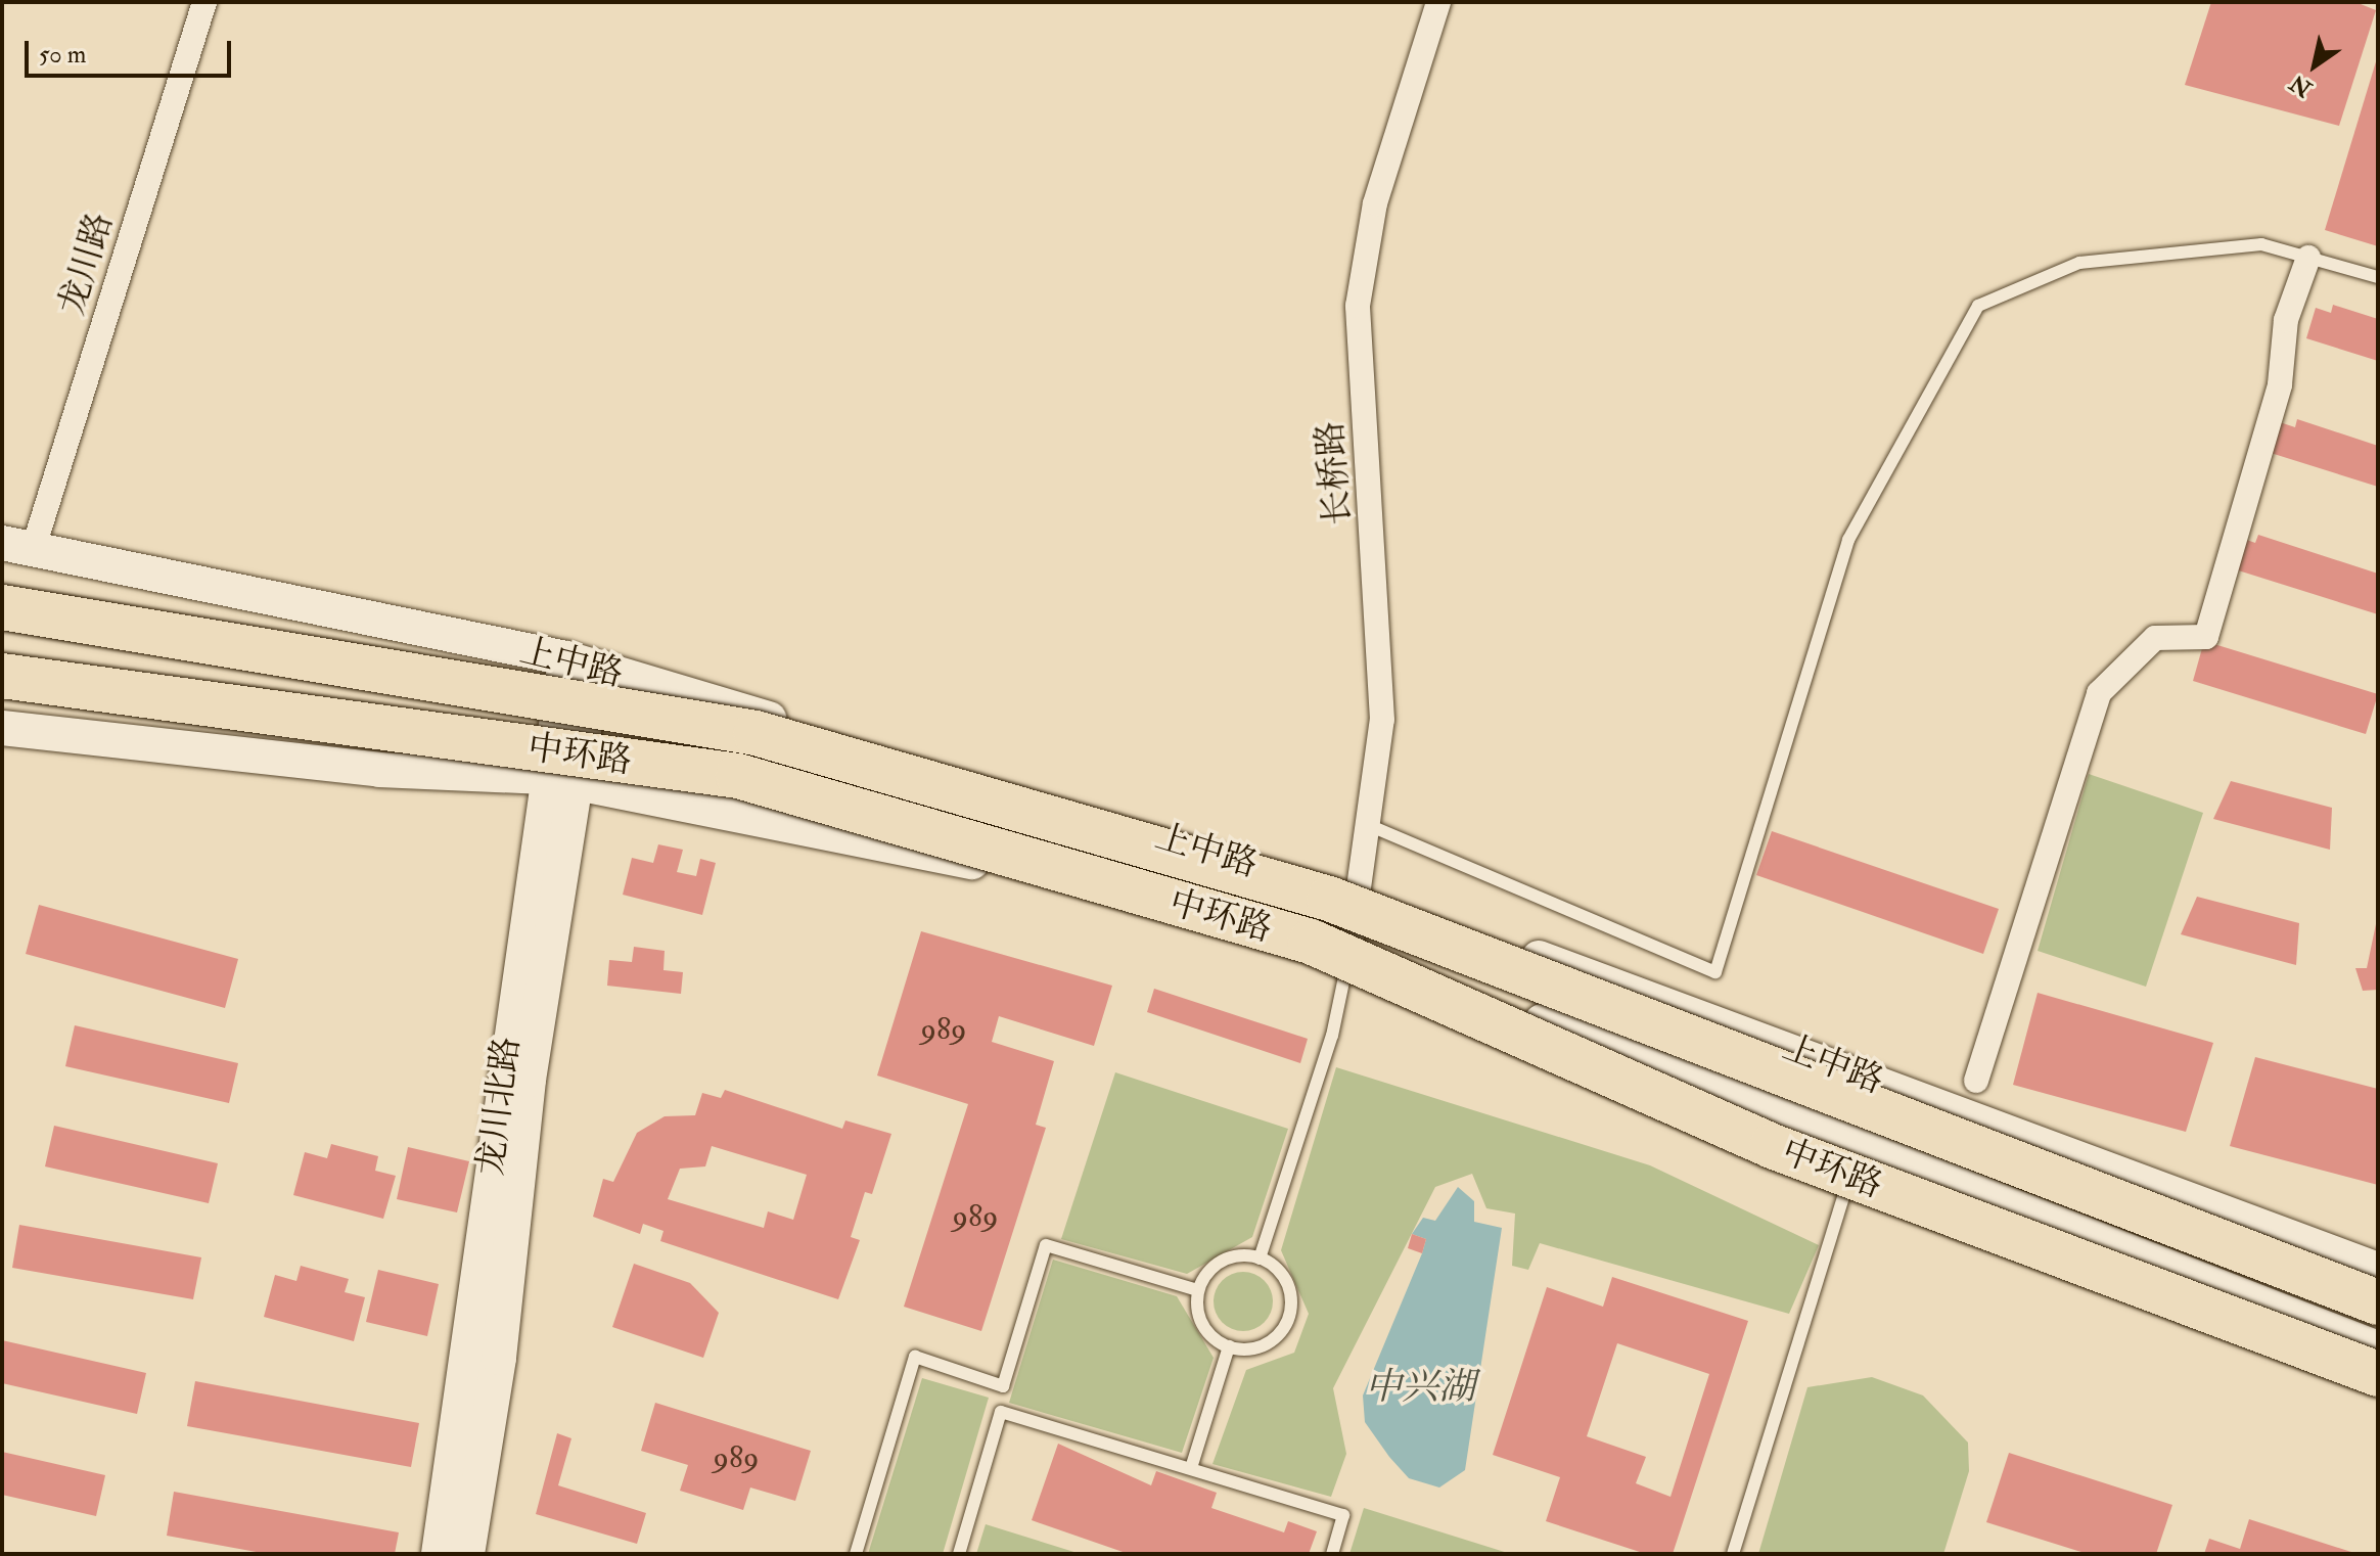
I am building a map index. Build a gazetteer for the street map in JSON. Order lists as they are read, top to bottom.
{
  "streets": {
    "highway": ["中环路"],
    "main road": ["上中路", "龙川北路"],
    "street": ["龙川路", "长桥路"]
  },
  "crossings": [
    ["龙川路", "上中路"],
    ["长桥路", "上中路"],
    ["上中路", "龙川北路"]
  ],
  "water": ["中兴湖"],
  "house_numbers": ["989", "989", "989"],
  "scale_bar": "50 m",
  "north": "bottom left"
}
